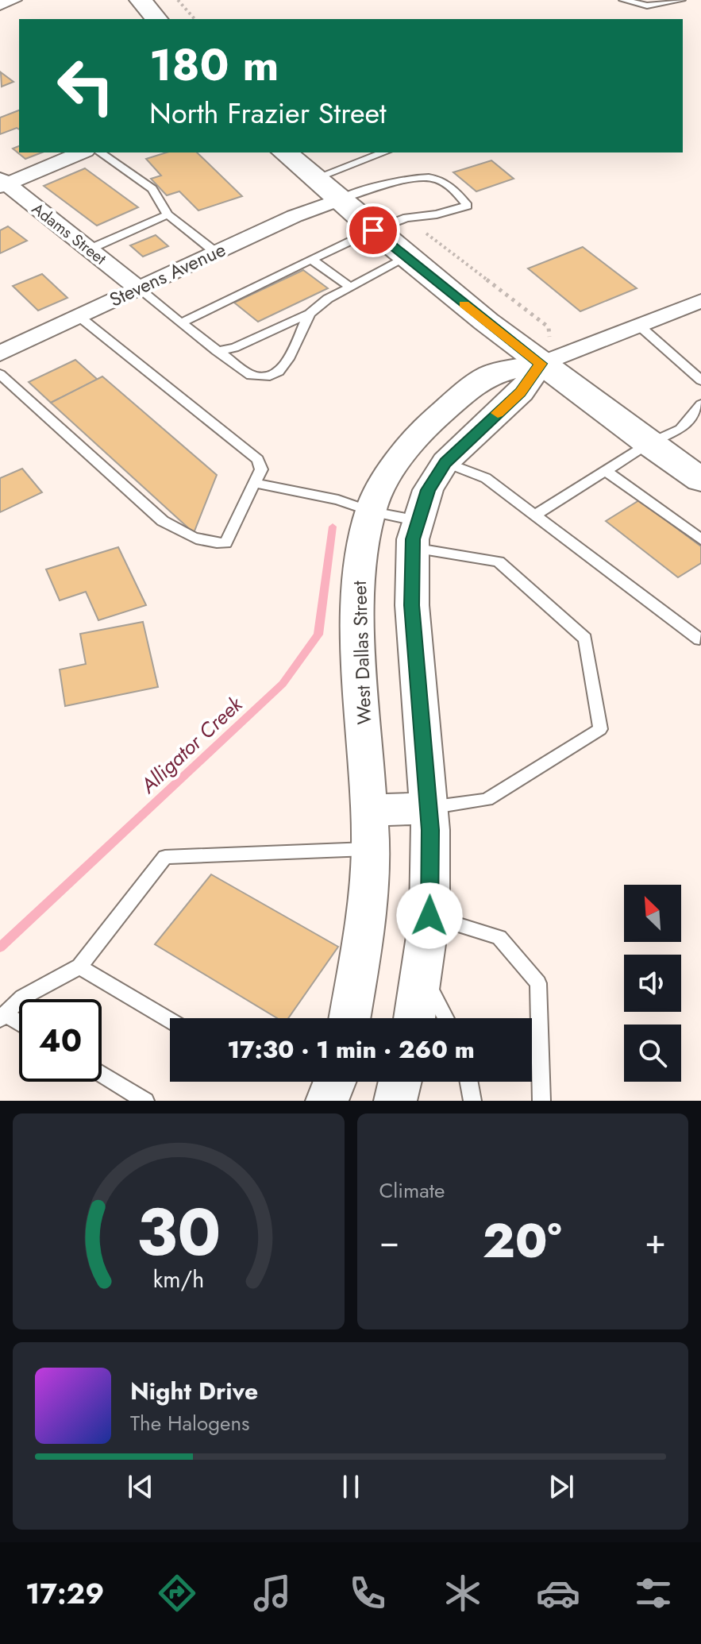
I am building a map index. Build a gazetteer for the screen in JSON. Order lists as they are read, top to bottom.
{
  "streets": {
    "street": ["Adams Street", "Stevens Avenue", "West Dallas Street"]
  },
  "crossings": [
    ["Adams Street", "Stevens Avenue"]
  ],
  "water": ["Alligator Creek"],
  "north": "top left",
  "page": {
    "turn": ["180 m", "North Frazier Street"],
    "limit": "40",
    "trip": "17:30 · 1 min · 260 m",
    "tile": "Climate",
    "heat": ["−", "20°", "+"],
    "song": ["Night Drive", "The Halogens"],
    "tabs": "17:29",
    "gauge": ["30", "km/h"]
  }
}
